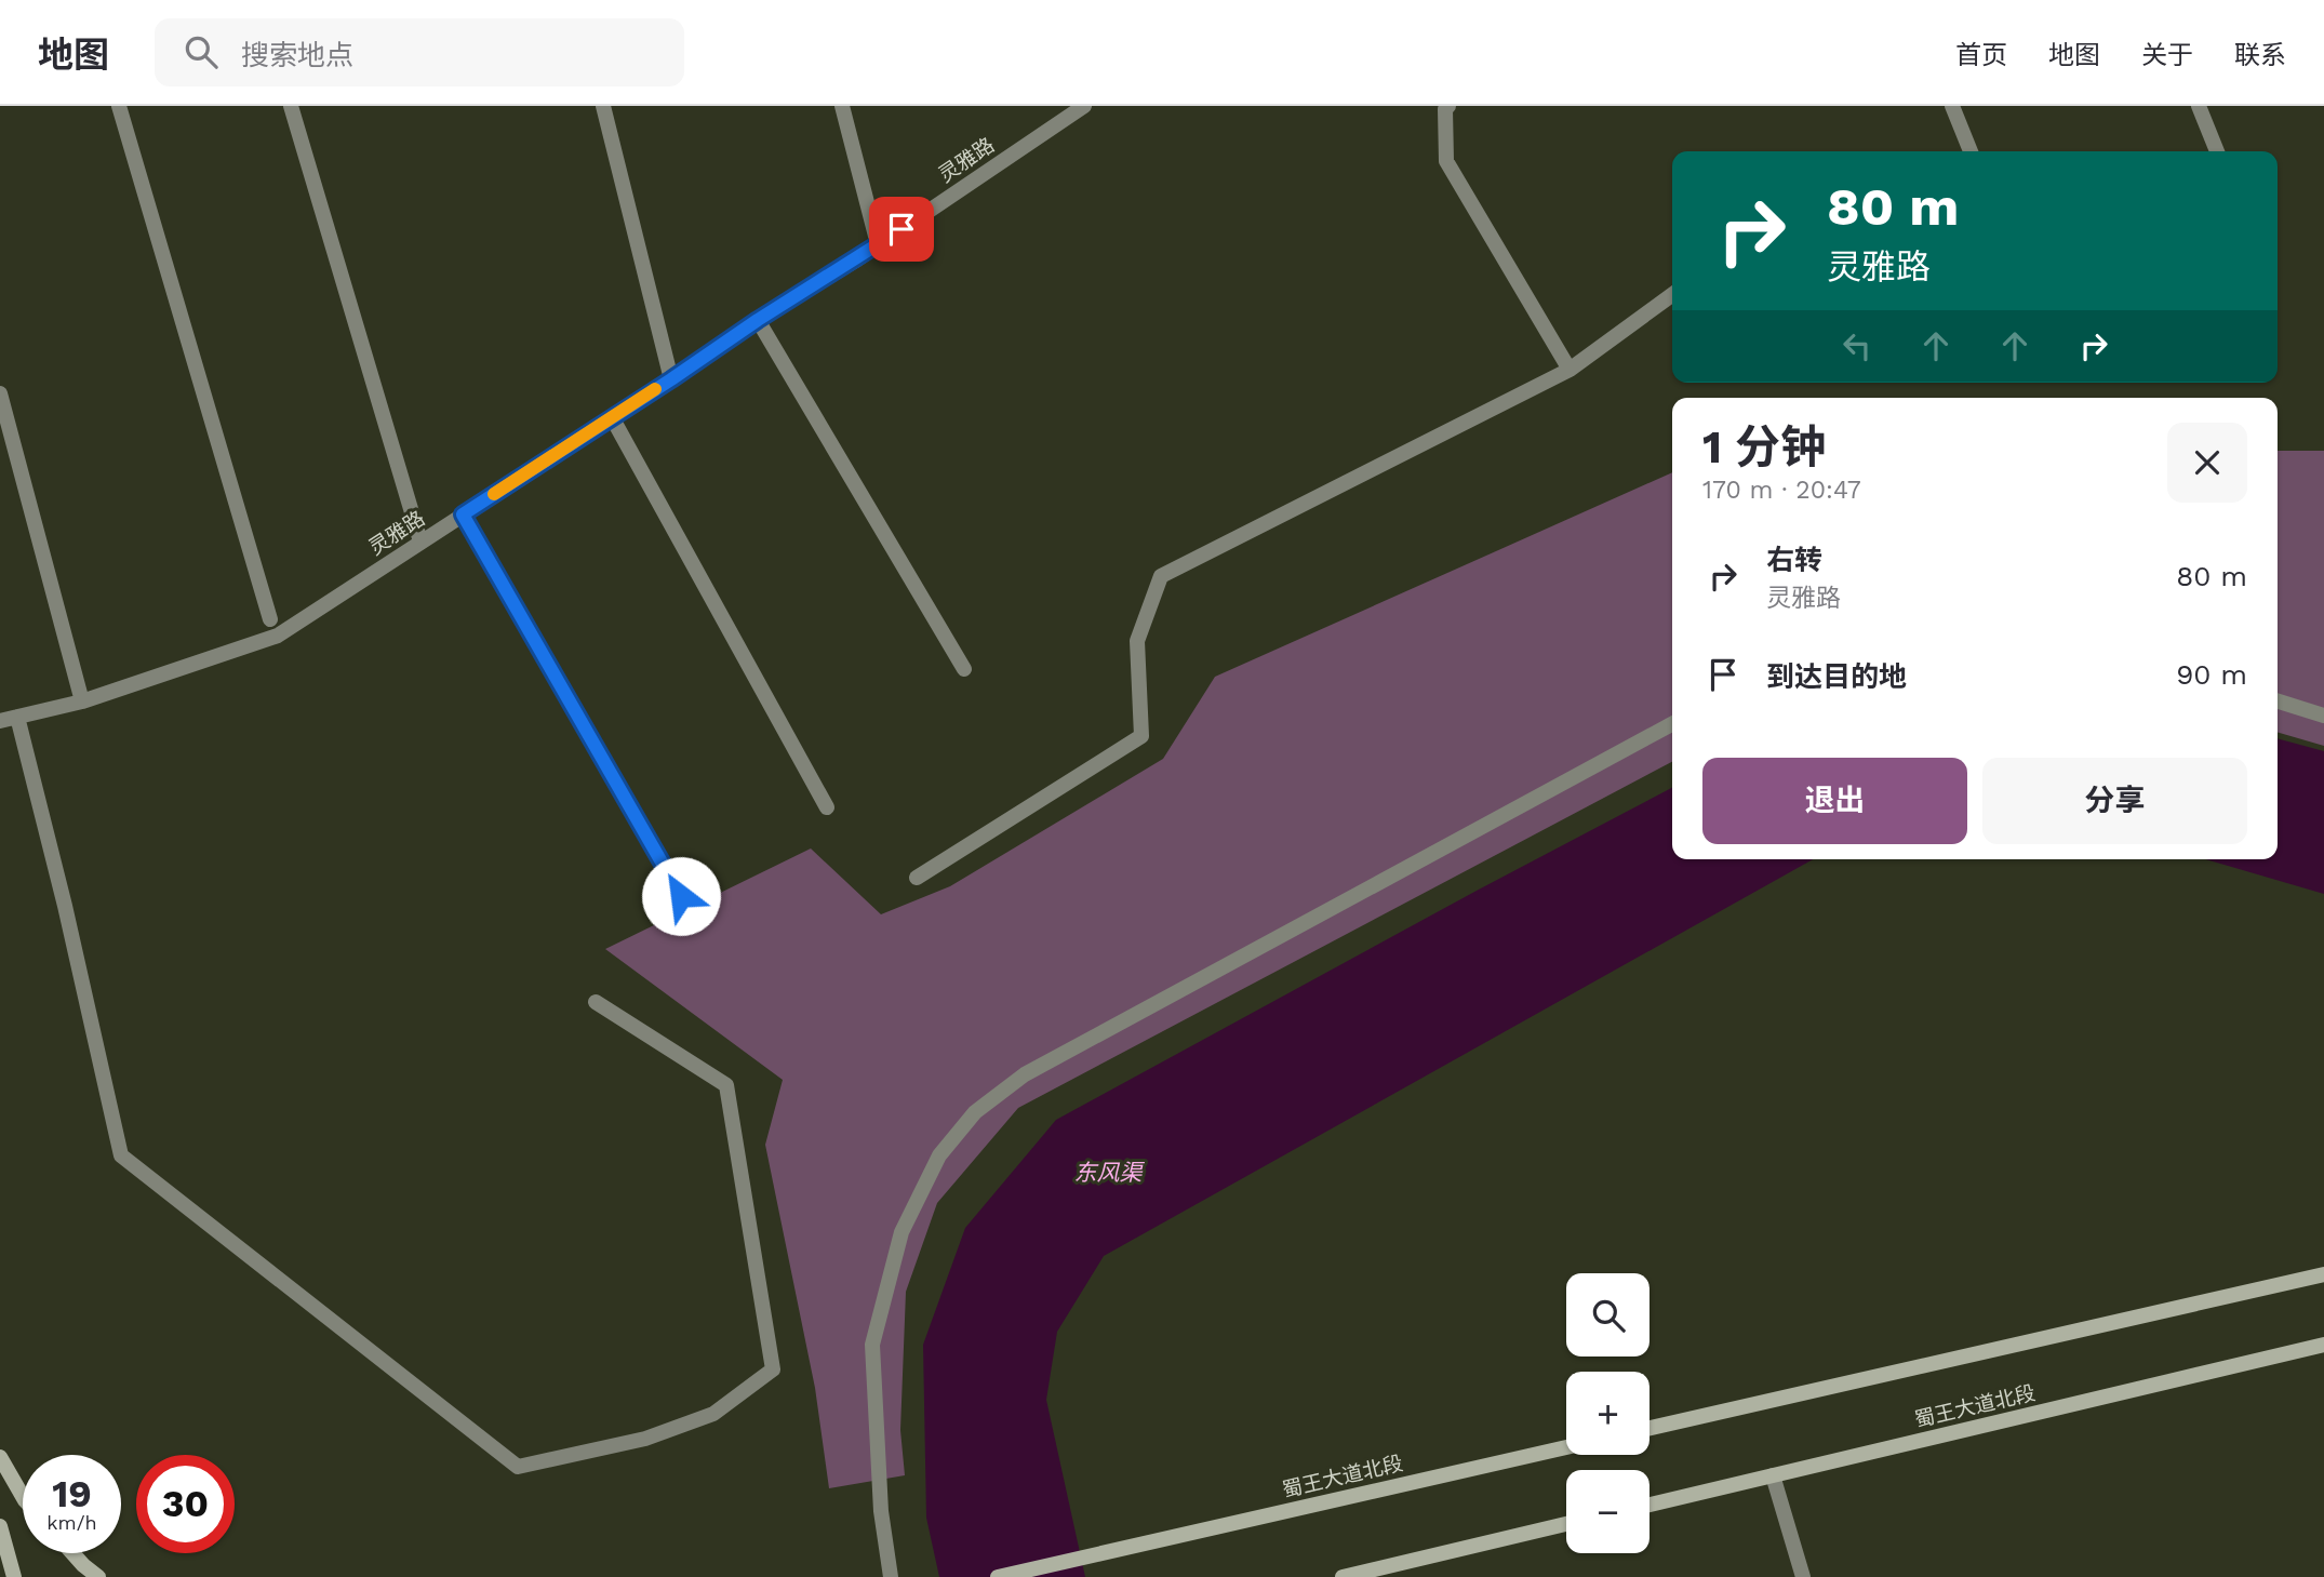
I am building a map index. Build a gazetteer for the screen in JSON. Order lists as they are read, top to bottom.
{
  "streets": {
    "main road": ["蜀王大道北段"],
    "street": ["灵雅路"]
  },
  "water": ["东风渠"],
  "page": {
    "header": "地图",
    "search": "搜索地点",
    "nav": [
      "首页",
      "地图",
      "关于",
      "联系"
    ],
    "turn": ["80 m", "灵雅路"],
    "heading": ["1 分钟", "170 m · 20:47"],
    "list": [
      {
        "name": "右转",
        "note": "灵雅路",
        "value": "80 m"
      },
      {
        "name": "到达目的地",
        "value": "90 m"
      }
    ],
    "buttons": ["退出", "分享"],
    "map_buttons": ["+", "−"],
    "speed": "19 km/h",
    "limit": "30"
  }
}
